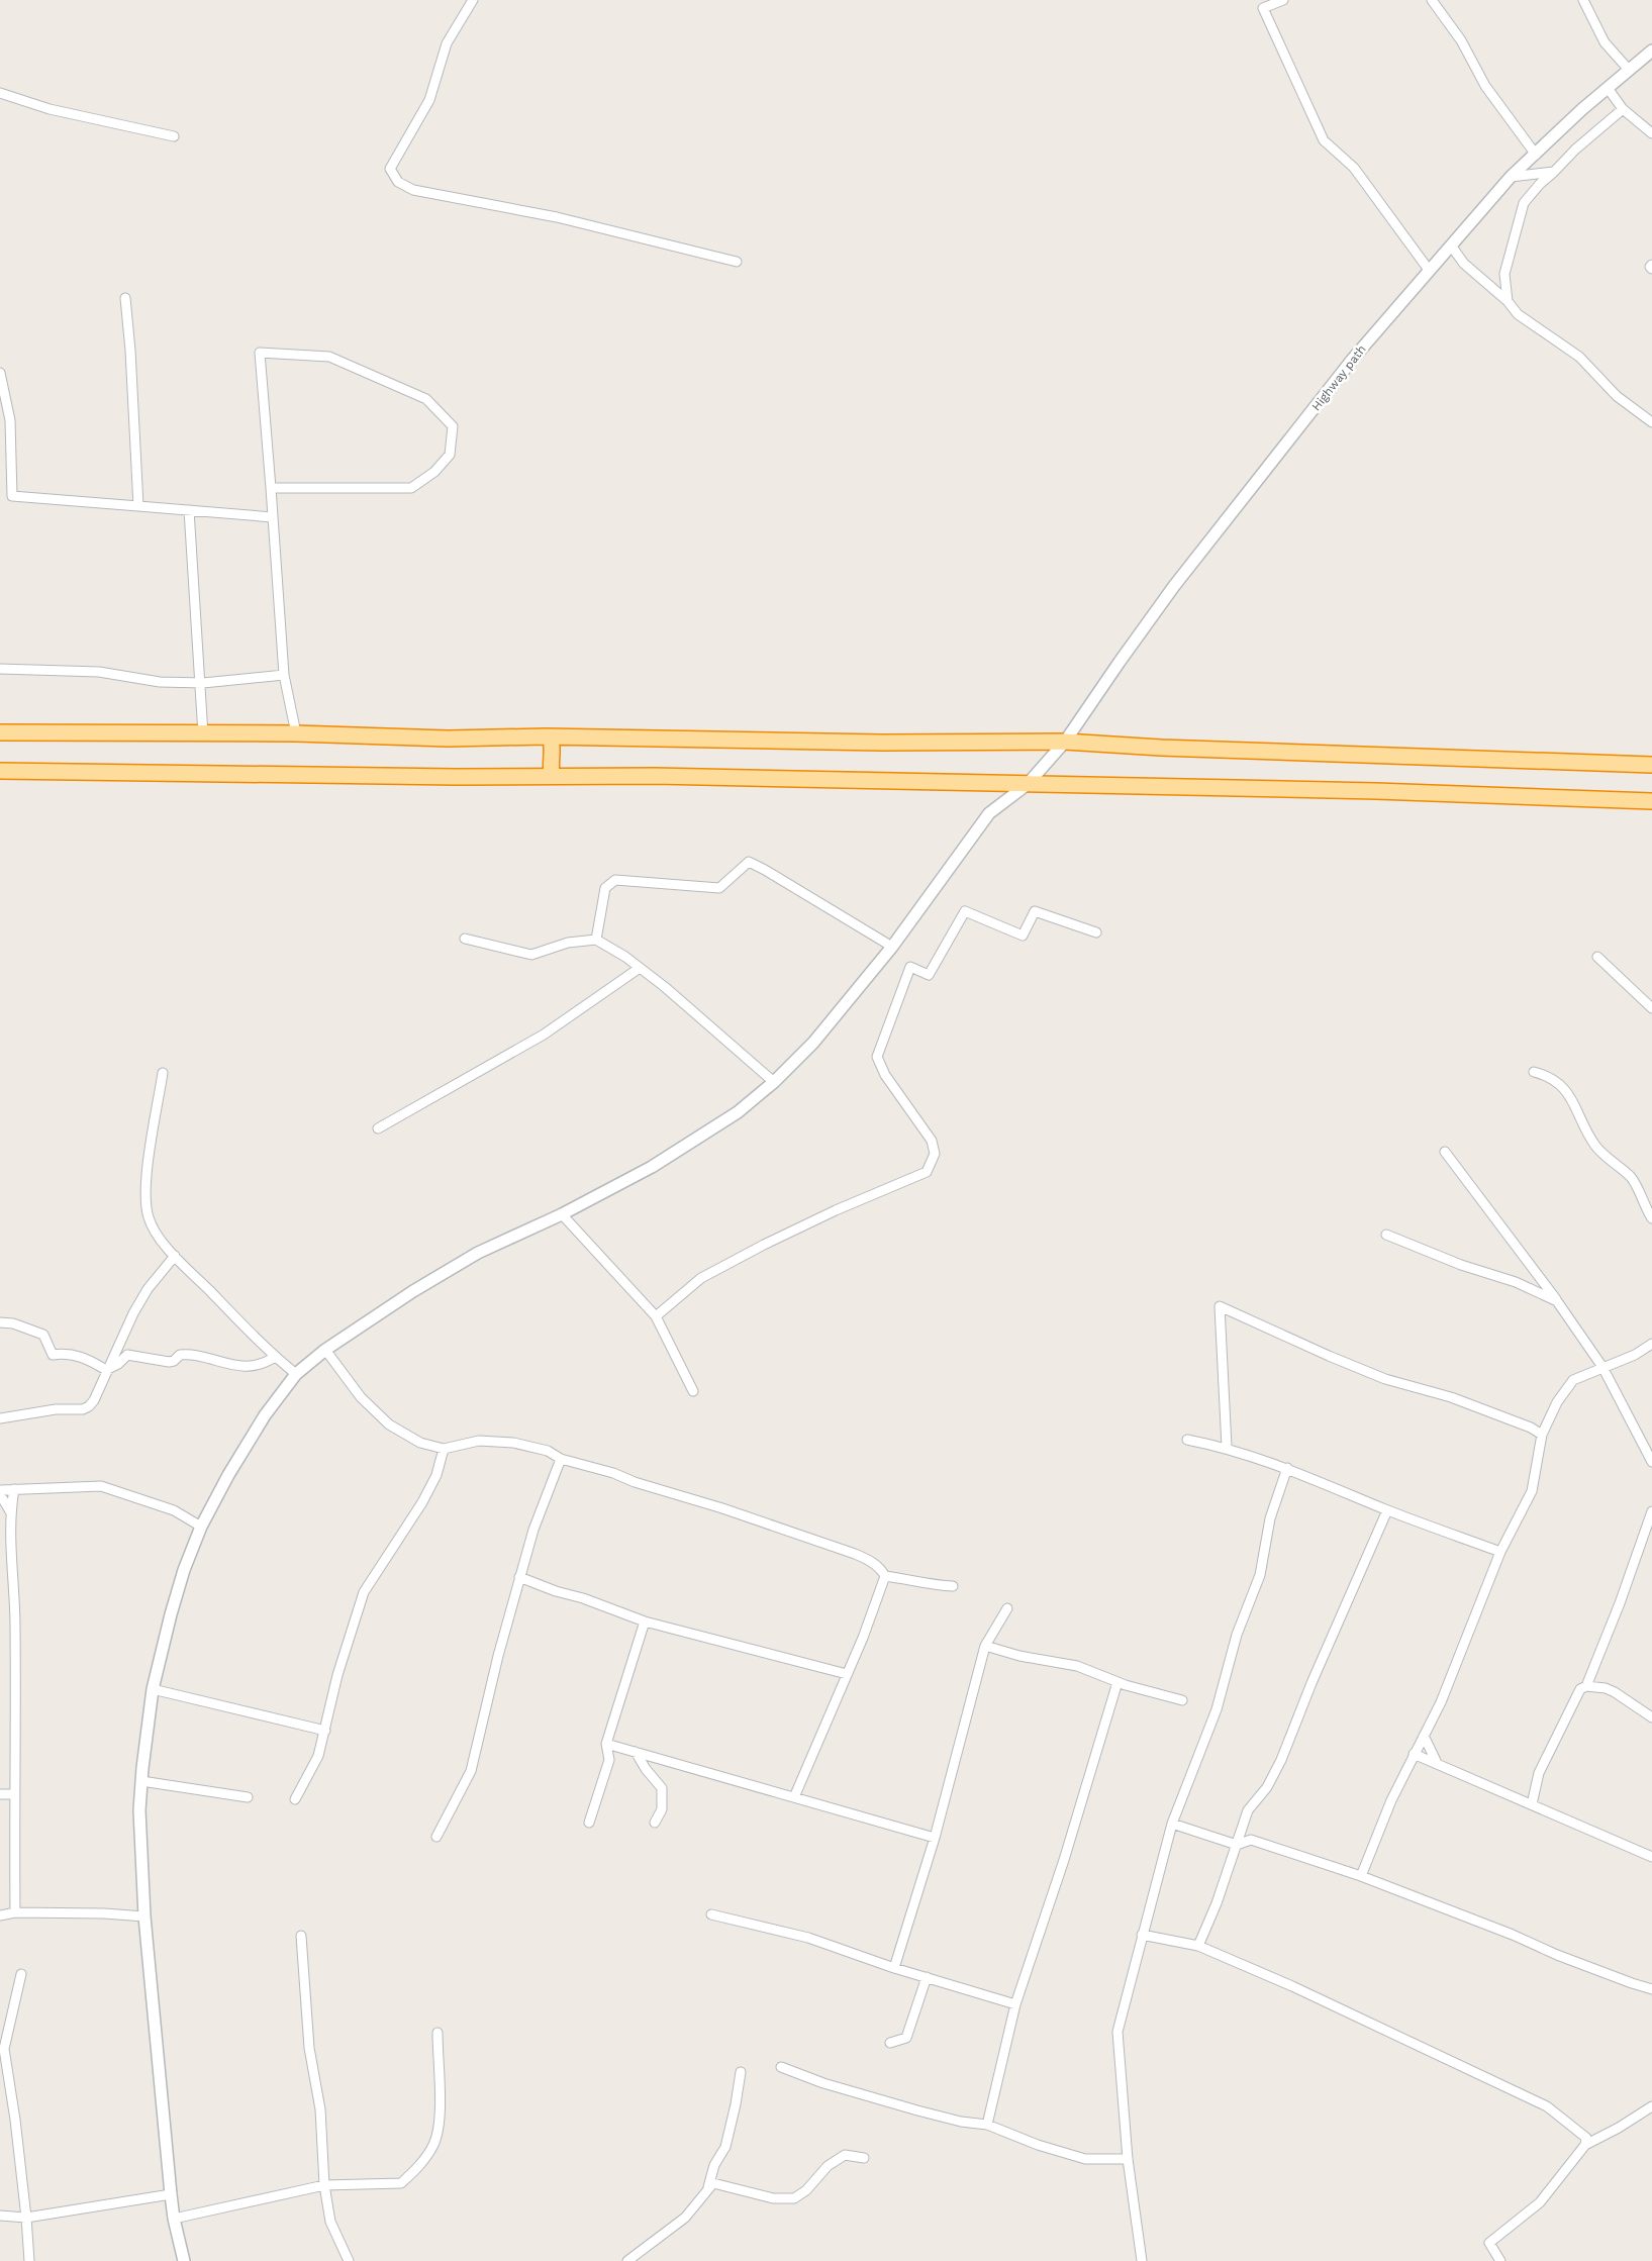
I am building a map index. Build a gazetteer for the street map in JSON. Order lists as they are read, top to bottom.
{
  "streets": {
    "street": ["Highway path"]
  }
}
